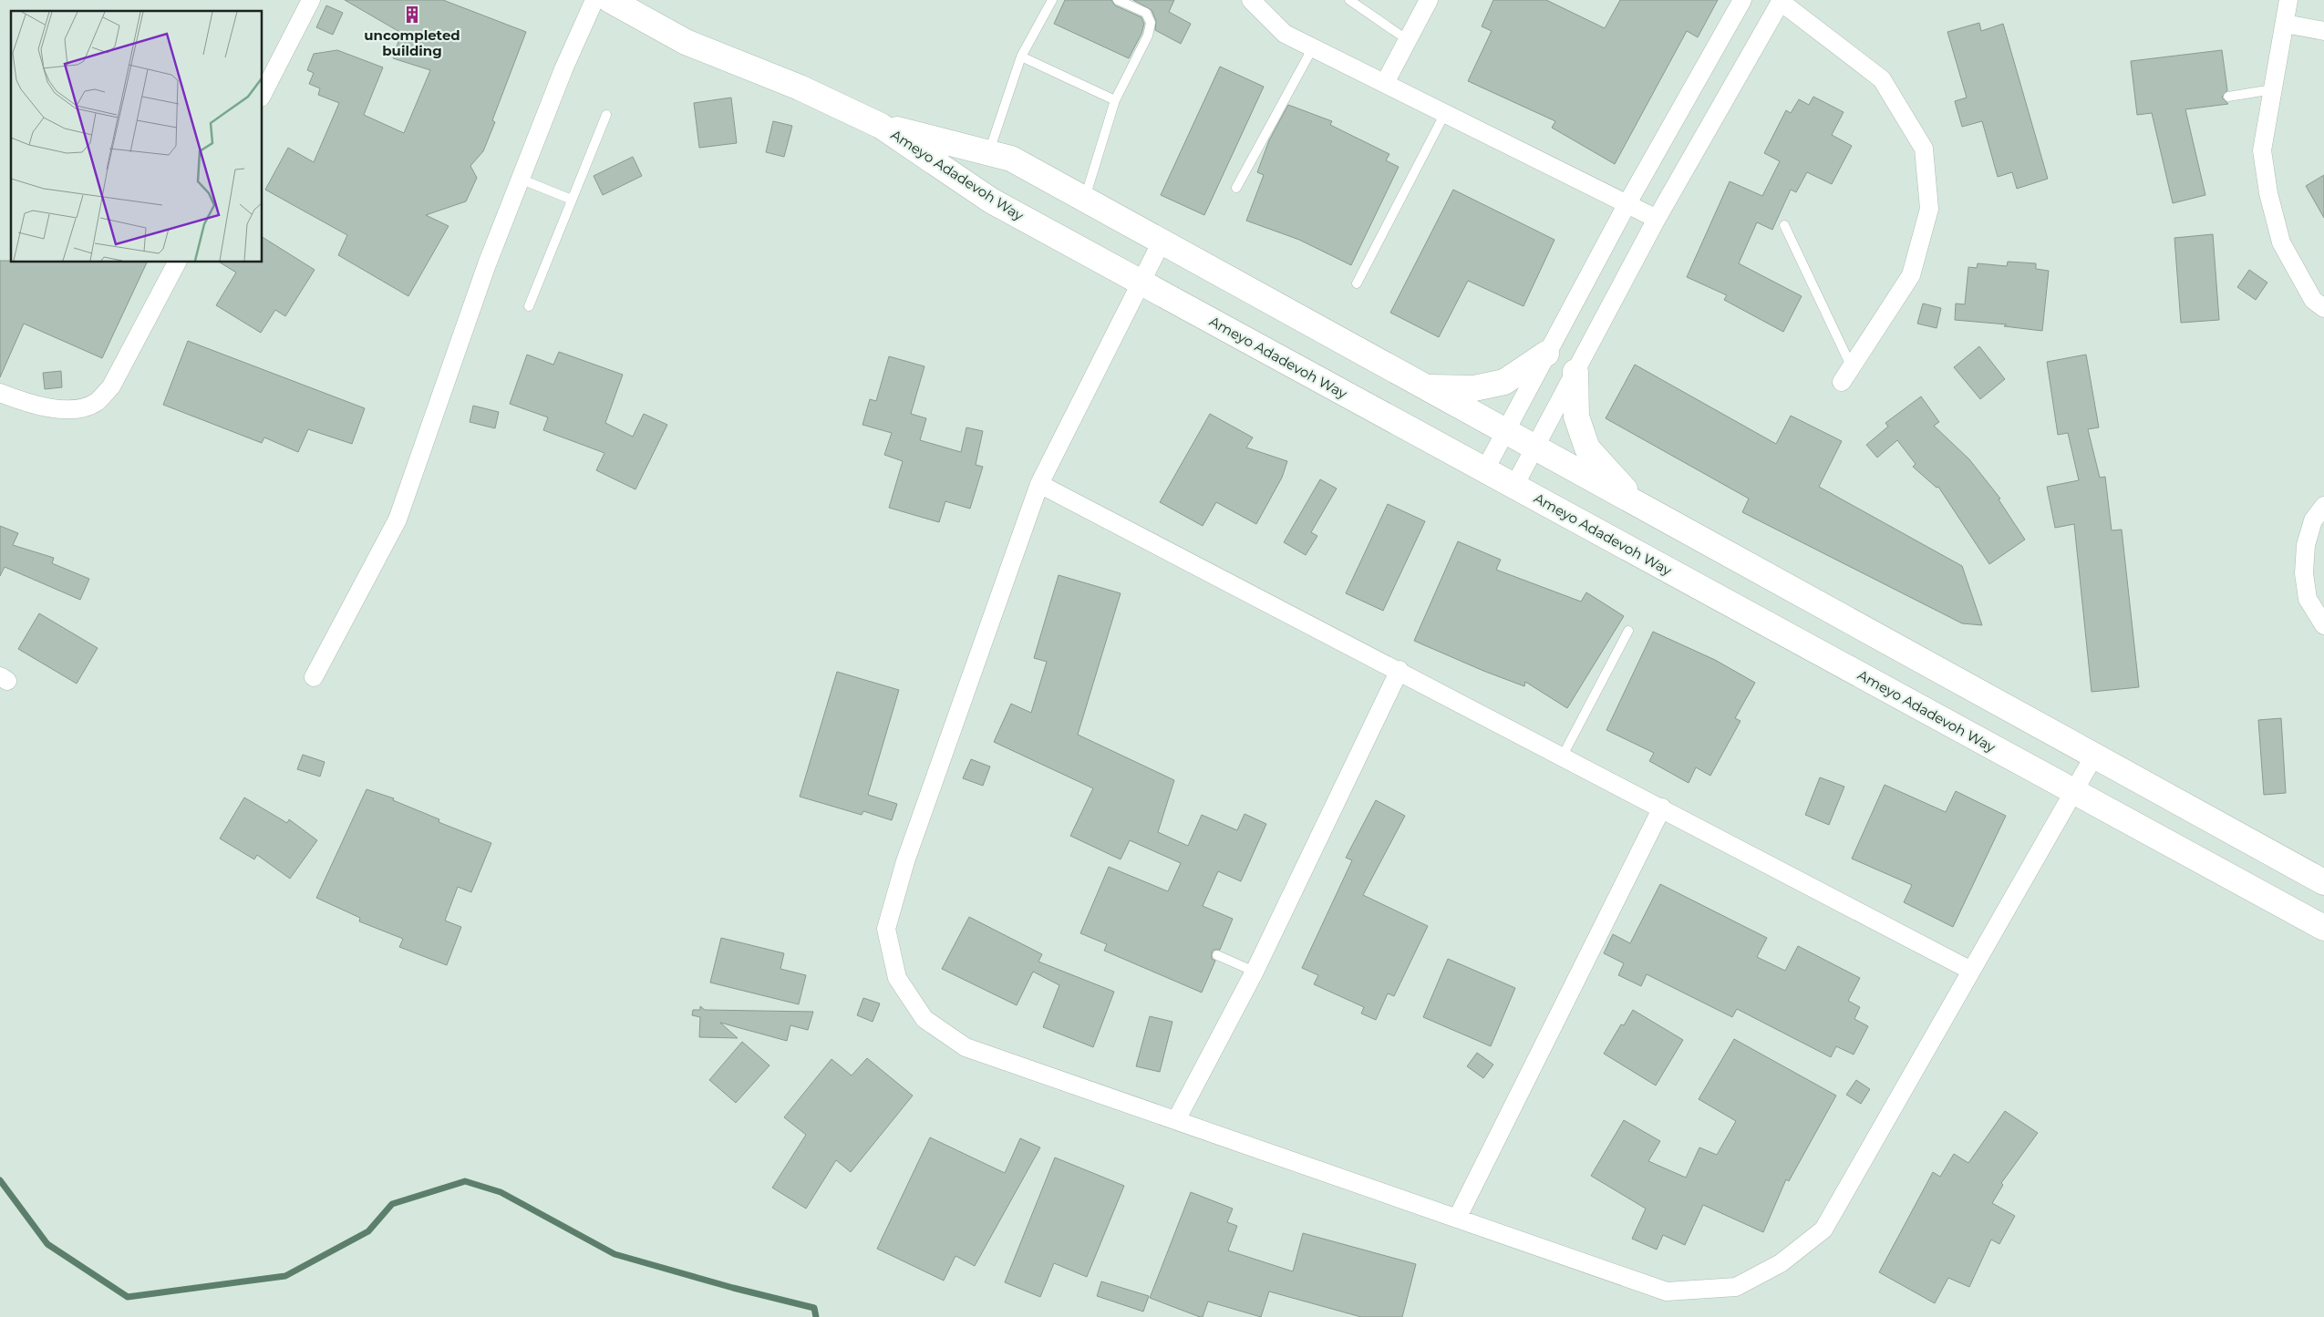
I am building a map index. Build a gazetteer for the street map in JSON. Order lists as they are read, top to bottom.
{
  "streets": {
    "street": ["Ameyo Adadevoh Way"]
  },
  "places": {
    "building": ["uncompleted building"]
  }
}
